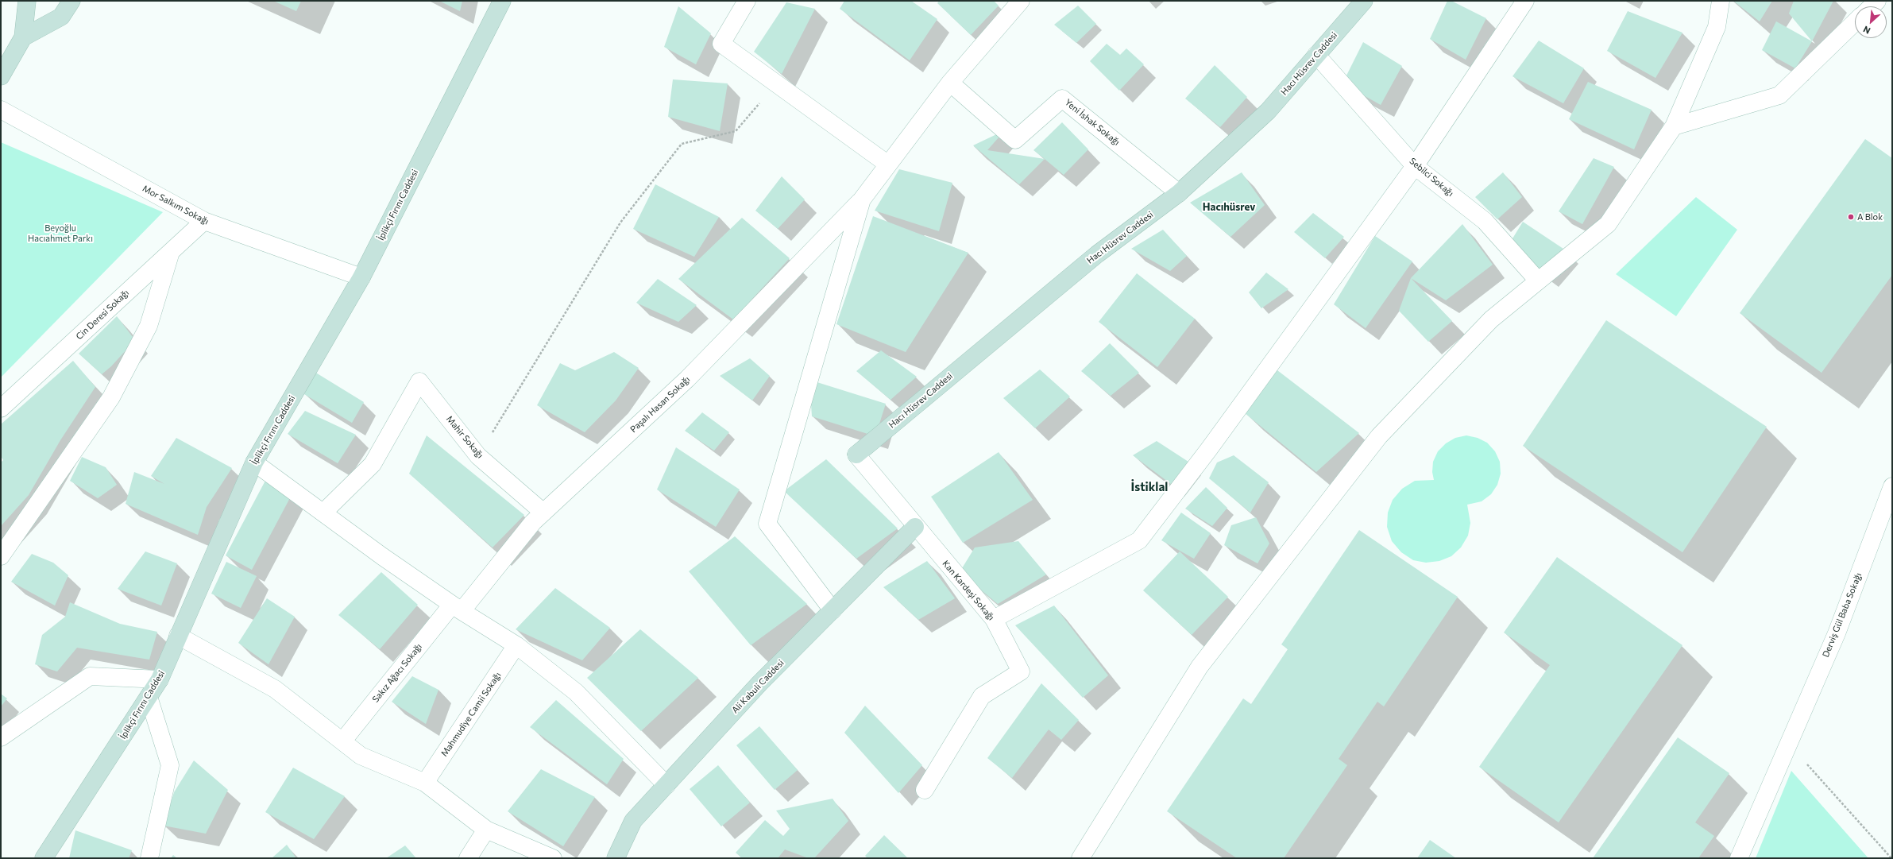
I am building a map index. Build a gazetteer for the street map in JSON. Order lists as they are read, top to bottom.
{
  "streets": {
    "street": [
      "Hacı Hüsrev Caddesi",
      "Yeni İshak Sokağı",
      "Sebilci Sokağı",
      "Mor Salkım Sokağı",
      "İplikçi Fırını Caddesi",
      "Cin Deresi Sokağı",
      "Paşalı Hasan Sokağı",
      "Mahir Sokağı",
      "Kan Kardeşi Sokağı",
      "Derviş Gül Baba Sokağı",
      "Sakız Ağacı Sokağı",
      "Ali Kabuli Caddesi",
      "Mahmudiye Camii Sokağı"
    ]
  },
  "crossings": [
    ["Hacı Hüsrev Caddesi", "Yeni İshak Sokağı"],
    ["Hacı Hüsrev Caddesi", "Sebilci Sokağı"],
    ["Hacı Hüsrev Caddesi", "Kan Kardeşi Sokağı"],
    ["Mor Salkım Sokağı", "İplikçi Fırını Caddesi"],
    ["Mor Salkım Sokağı", "Cin Deresi Sokağı"],
    ["Paşalı Hasan Sokağı", "Mahir Sokağı"],
    ["Paşalı Hasan Sokağı", "Sakız Ağacı Sokağı"],
    ["Kan Kardeşi Sokağı", "Ali Kabuli Caddesi"]
  ],
  "districts": ["Hacıhüsrev", "İstiklal"],
  "parks": ["Beyoğlu Hacıahmet Parkı"],
  "places": ["A Blok"],
  "north": "bottom left"
}
